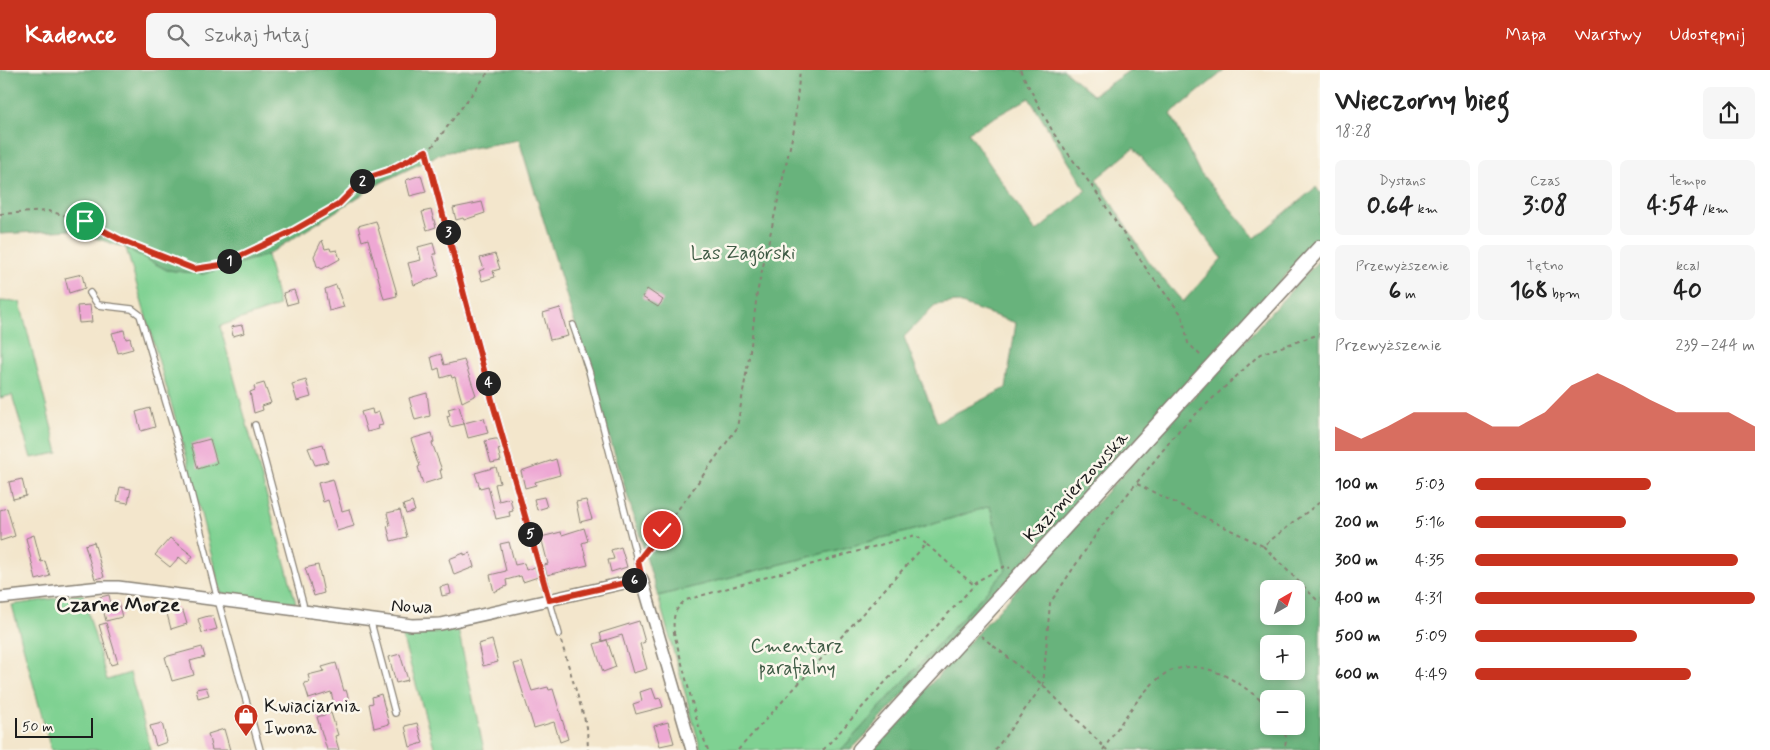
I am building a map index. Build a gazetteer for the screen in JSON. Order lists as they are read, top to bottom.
{
  "streets": {
    "street": ["Kazimierzowska", "Nowa"]
  },
  "districts": ["Czarne Morze"],
  "parks": ["Las Zagórski", "Cmentarz parafialny"],
  "places": {
    "shop": ["Kwiaciarnia Iwona"]
  },
  "scale_bar": "50 m",
  "north": "top right",
  "page": {
    "header": "Kadence",
    "search": "Szukaj tutaj",
    "nav": ["Mapa", "Warstwy", "Udostępnij"],
    "heading": ["Wieczorny bieg", "18:28"],
    "stats": [
      ["Dystans", "0.64 km"],
      ["Czas", "3:08"],
      ["Tempo", "4:54 /km"],
      ["Przewyższenie", "6 m"],
      ["Tętno", "168 bpm"],
      ["kcal", "40"]
    ],
    "pins": [
      "2",
      "3",
      "1",
      "4",
      "5",
      "6"
    ],
    "chart": ["Przewyższenie", "239–244 m"],
    "list": [
      {
        "name": "100 m",
        "note": "5:03"
      },
      {
        "name": "200 m",
        "note": "5:16"
      },
      {
        "name": "300 m",
        "note": "4:35"
      },
      {
        "name": "400 m",
        "note": "4:31"
      },
      {
        "name": "500 m",
        "note": "5:09"
      },
      {
        "name": "600 m",
        "note": "4:49"
      }
    ],
    "map_buttons": ["+", "−"],
    "scale": "50 m"
  }
}
